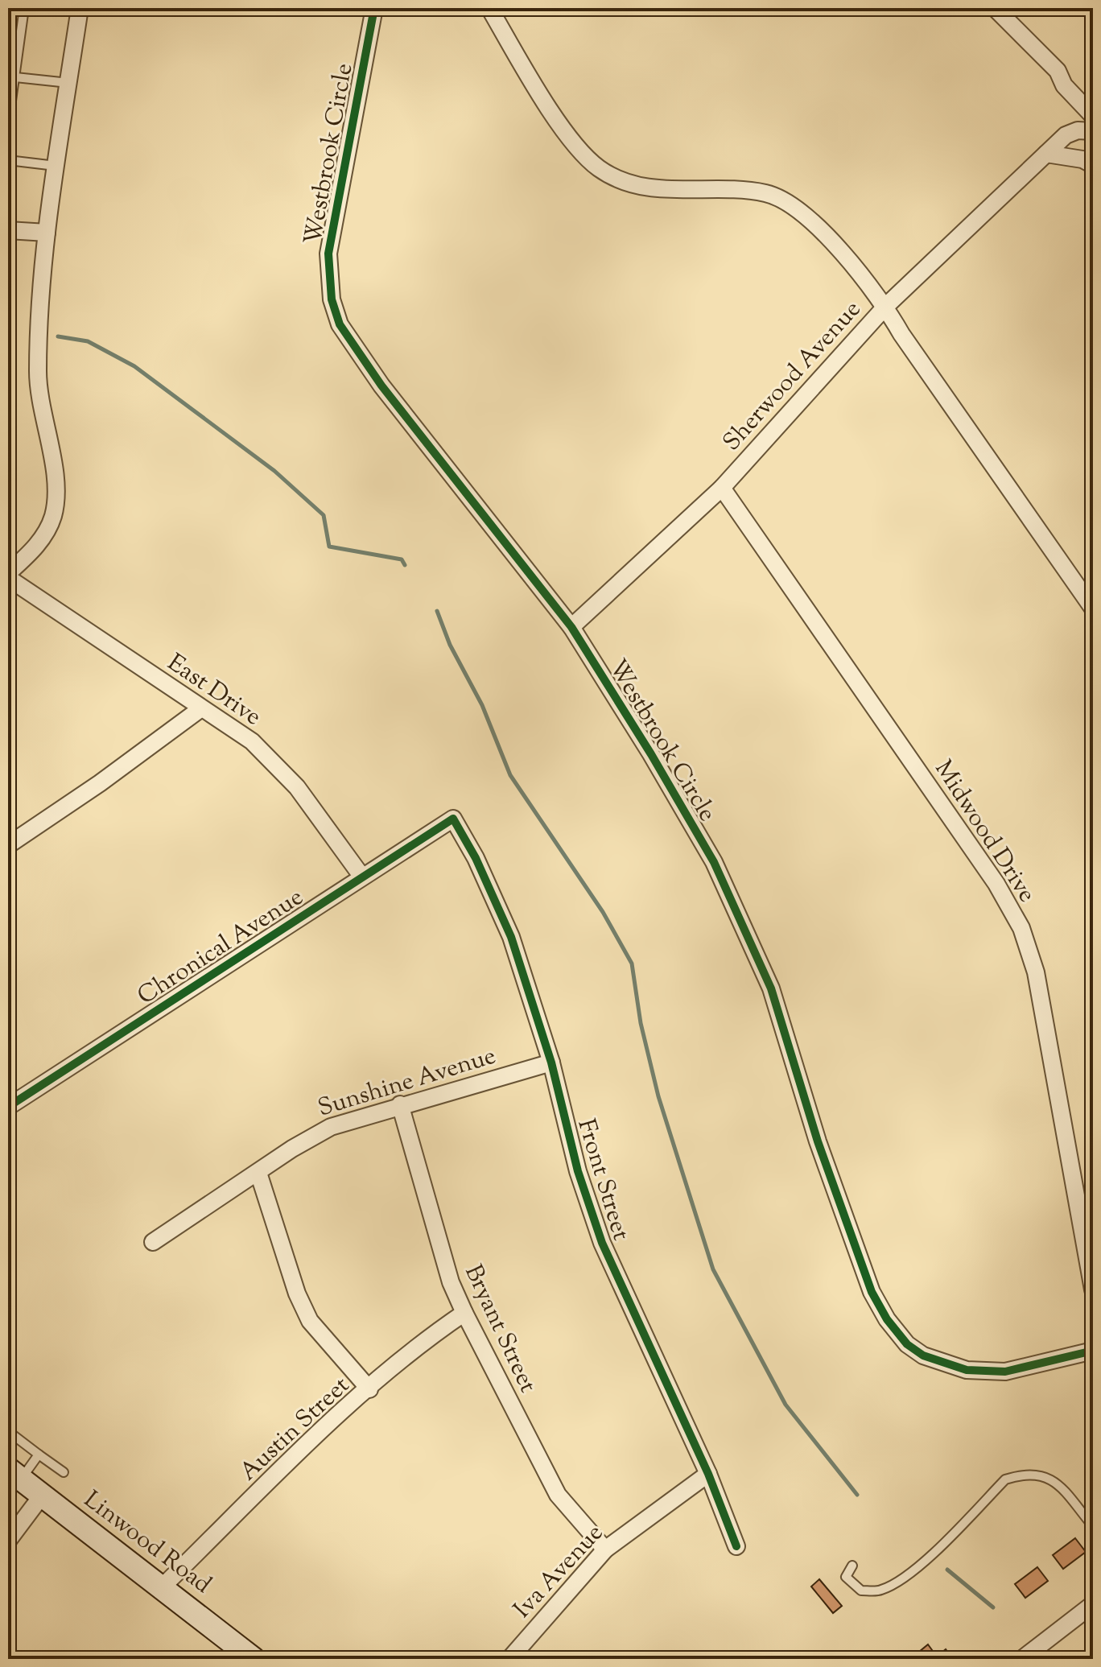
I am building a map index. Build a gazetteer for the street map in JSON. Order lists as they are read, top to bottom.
{
  "streets": {
    "main road": ["Linwood Road"],
    "street": [
      "Westbrook Circle",
      "Sherwood Avenue",
      "East Drive",
      "Midwood Drive",
      "Chronical Avenue",
      "Sunshine Avenue",
      "Front Street",
      "Bryant Street",
      "Austin Street",
      "Iva Avenue"
    ]
  },
  "crossings": [
    ["Westbrook Circle", "Sherwood Avenue"],
    ["Sherwood Avenue", "Midwood Drive"],
    ["East Drive", "Chronical Avenue"],
    ["Chronical Avenue", "Front Street"],
    ["Sunshine Avenue", "Front Street"],
    ["Sunshine Avenue", "Bryant Street"],
    ["Front Street", "Iva Avenue"],
    ["Bryant Street", "Austin Street"],
    ["Bryant Street", "Iva Avenue"],
    ["Austin Street", "Linwood Road"]
  ]
}
